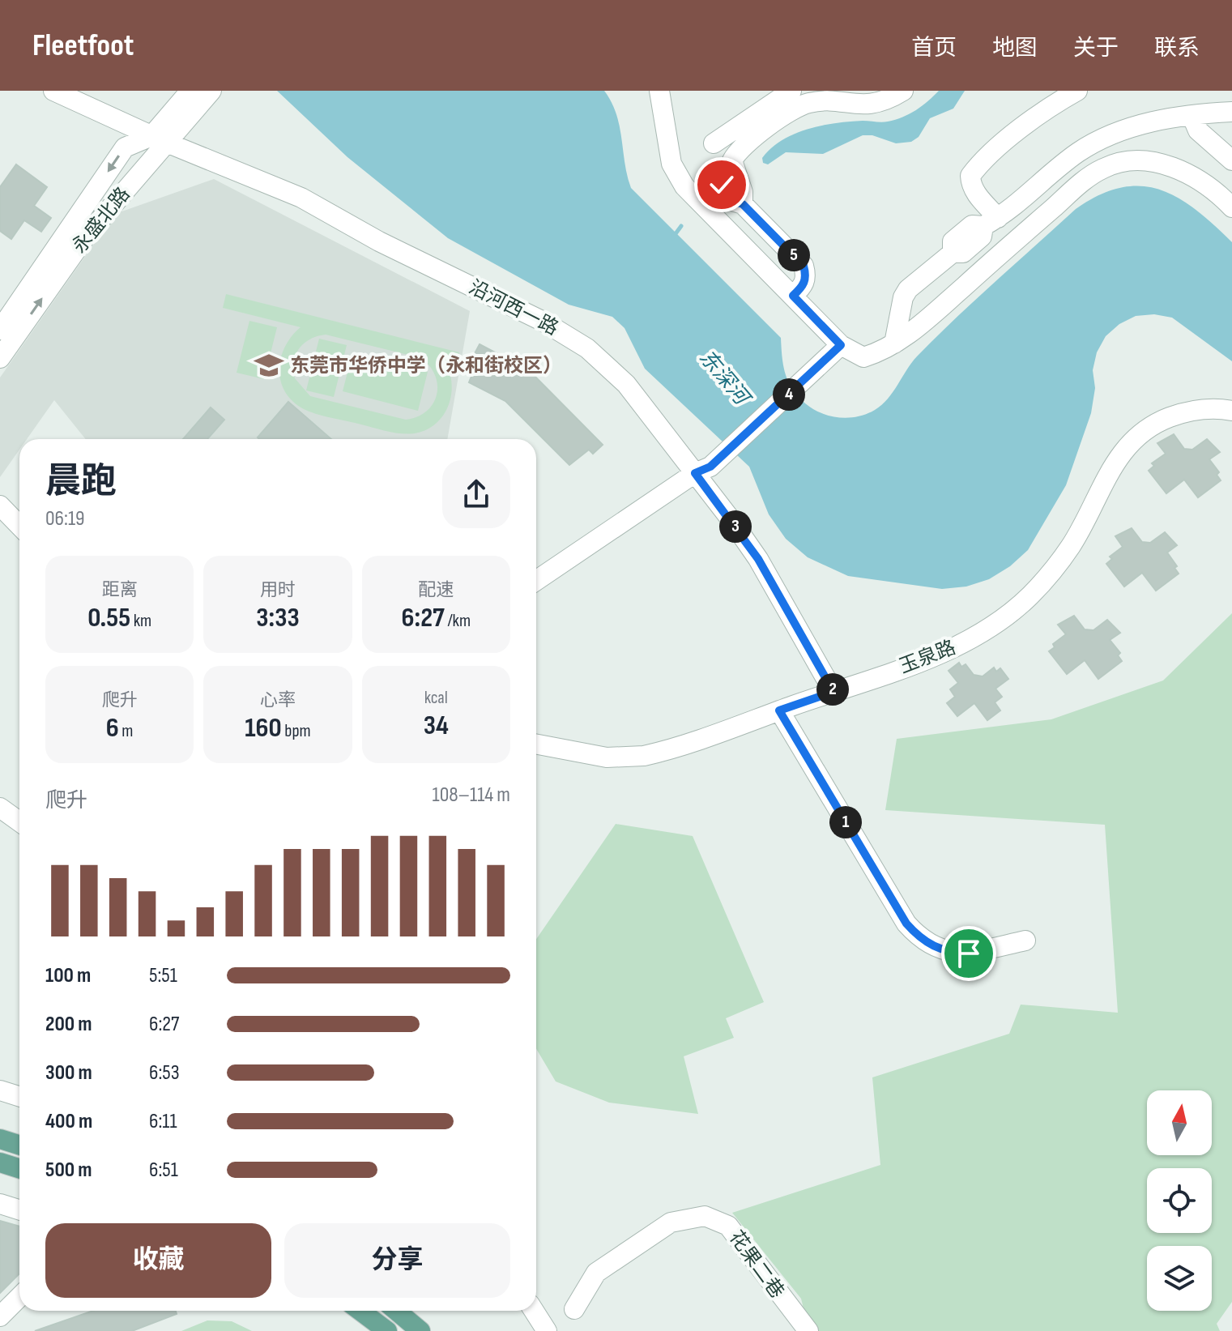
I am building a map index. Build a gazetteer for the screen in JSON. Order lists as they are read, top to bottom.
{
  "streets": {
    "street": [
      "永盛北路",
      "沿河西一路",
      "玉泉路",
      "花果二巷"
    ]
  },
  "crossings": [
    ["永盛北路", "沿河西一路"],
    ["沿河西一路", "玉泉路"]
  ],
  "water": ["东深河"],
  "places": {
    "school or university": ["东莞市华侨中学（永和街校区）"]
  },
  "north": "top",
  "page": {
    "header": "Fleetfoot",
    "nav": [
      "首页",
      "地图",
      "关于",
      "联系"
    ],
    "pins": [
      "5",
      "4",
      "3",
      "2",
      "1"
    ],
    "heading": ["晨跑", "06:19"],
    "stats": [
      ["距离", "0.55 km"],
      ["用时", "3:33"],
      ["配速", "6:27 /km"],
      ["爬升", "6 m"],
      ["心率", "160 bpm"],
      ["kcal", "34"]
    ],
    "chart": ["爬升", "108–114 m"],
    "list": [
      {
        "name": "100 m",
        "note": "5:51"
      },
      {
        "name": "200 m",
        "note": "6:27"
      },
      {
        "name": "300 m",
        "note": "6:53"
      },
      {
        "name": "400 m",
        "note": "6:11"
      },
      {
        "name": "500 m",
        "note": "6:51"
      }
    ],
    "buttons": ["收藏", "分享"]
  }
}
